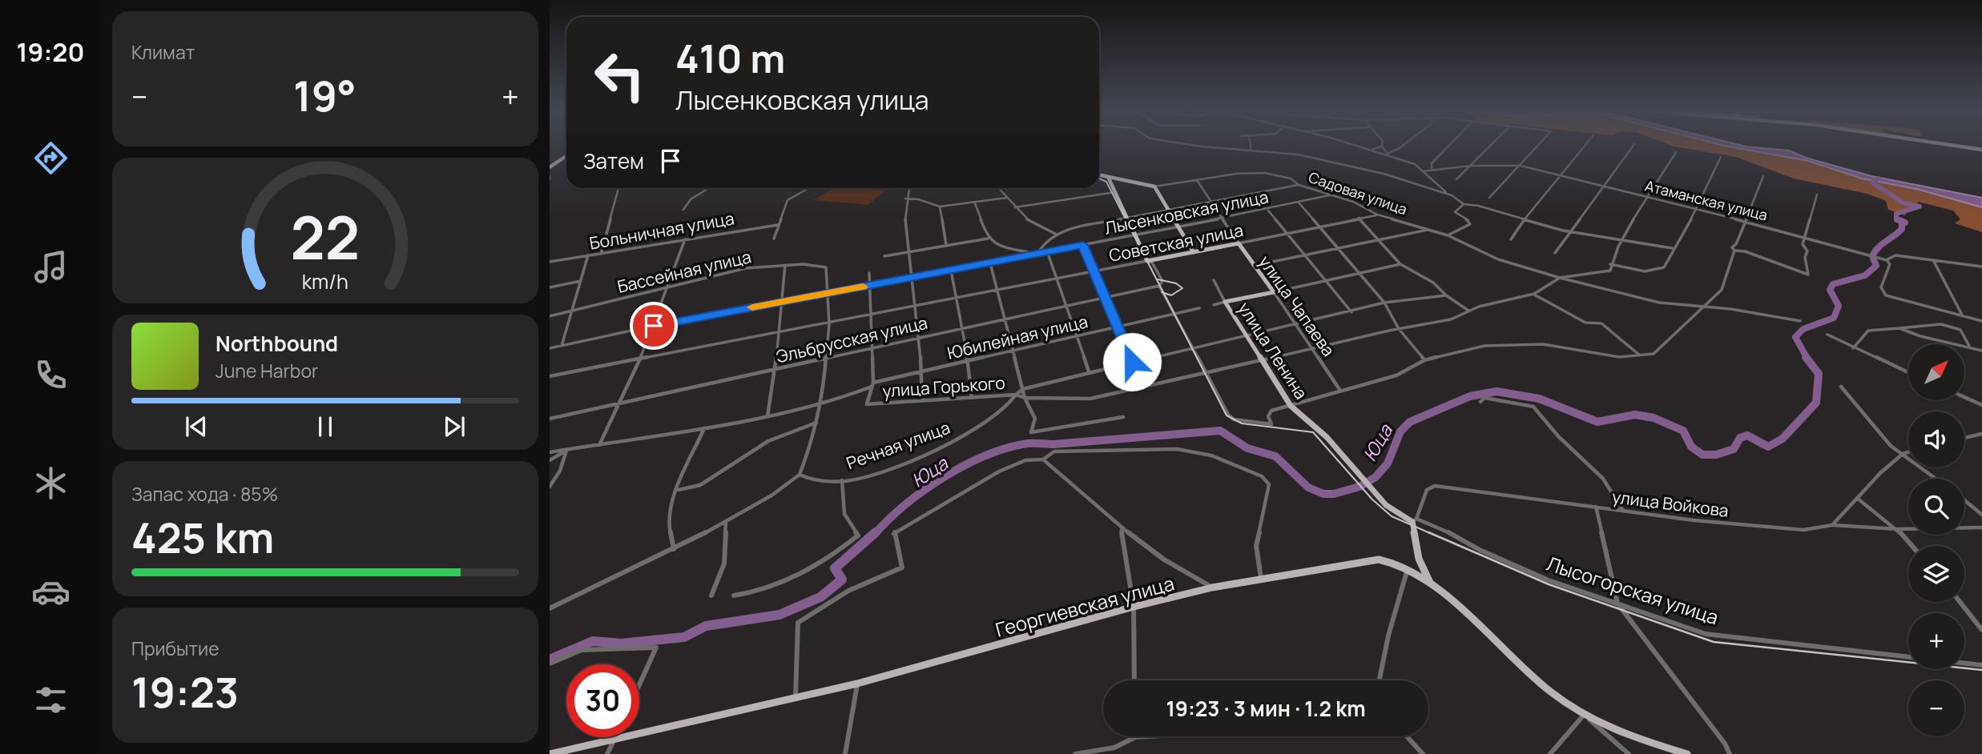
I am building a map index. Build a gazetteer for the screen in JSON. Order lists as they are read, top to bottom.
{
  "streets": {
    "main road": [
      "Садовая улица",
      "Советская улица",
      "улица Чапаева",
      "улица Ленина",
      "Георгиевская улица"
    ],
    "street": [
      "Атаманская улица",
      "Лысенковская улица",
      "Больничная улица",
      "Бассейная улица",
      "Юбилейная улица",
      "Эльбрусская улица",
      "улица Горького",
      "Речная улица",
      "улица Войкова",
      "Лысогорская улица"
    ]
  },
  "crossings": [
    ["Садовая улица", "Лысенковская улица"],
    ["Садовая улица", "Советская улица"],
    ["Садовая улица", "улица Чапаева"],
    ["Лысенковская улица", "Бассейная улица"],
    ["Лысенковская улица", "улица Чапаева"],
    ["Советская улица", "улица Чапаева"],
    ["улица Чапаева", "улица Горького"],
    ["Юбилейная улица", "улица Горького"],
    ["улица Ленина", "улица Горького"],
    ["улица Ленина", "улица Войкова"],
    ["улица Ленина", "Лысогорская улица"],
    ["улица Горького", "Речная улица"],
    ["улица Войкова", "Лысогорская улица"]
  ],
  "water": ["Юца"],
  "north": "top right",
  "page": {
    "tabs": "19:20",
    "tile": [
      "Климат",
      ["Запас хода · 85%", "425 km"],
      ["Прибытие", "19:23"]
    ],
    "turn": ["410 m", "Лысенковская улица"],
    "heat": ["−", "19°", "+"],
    "then": "Затем",
    "song": ["Northbound", "June Harbor"],
    "map_buttons": ["+", "−"],
    "limit": "30",
    "trip": "19:23 · 3 мин · 1.2 km",
    "gauge": ["22", "km/h"]
  }
}
